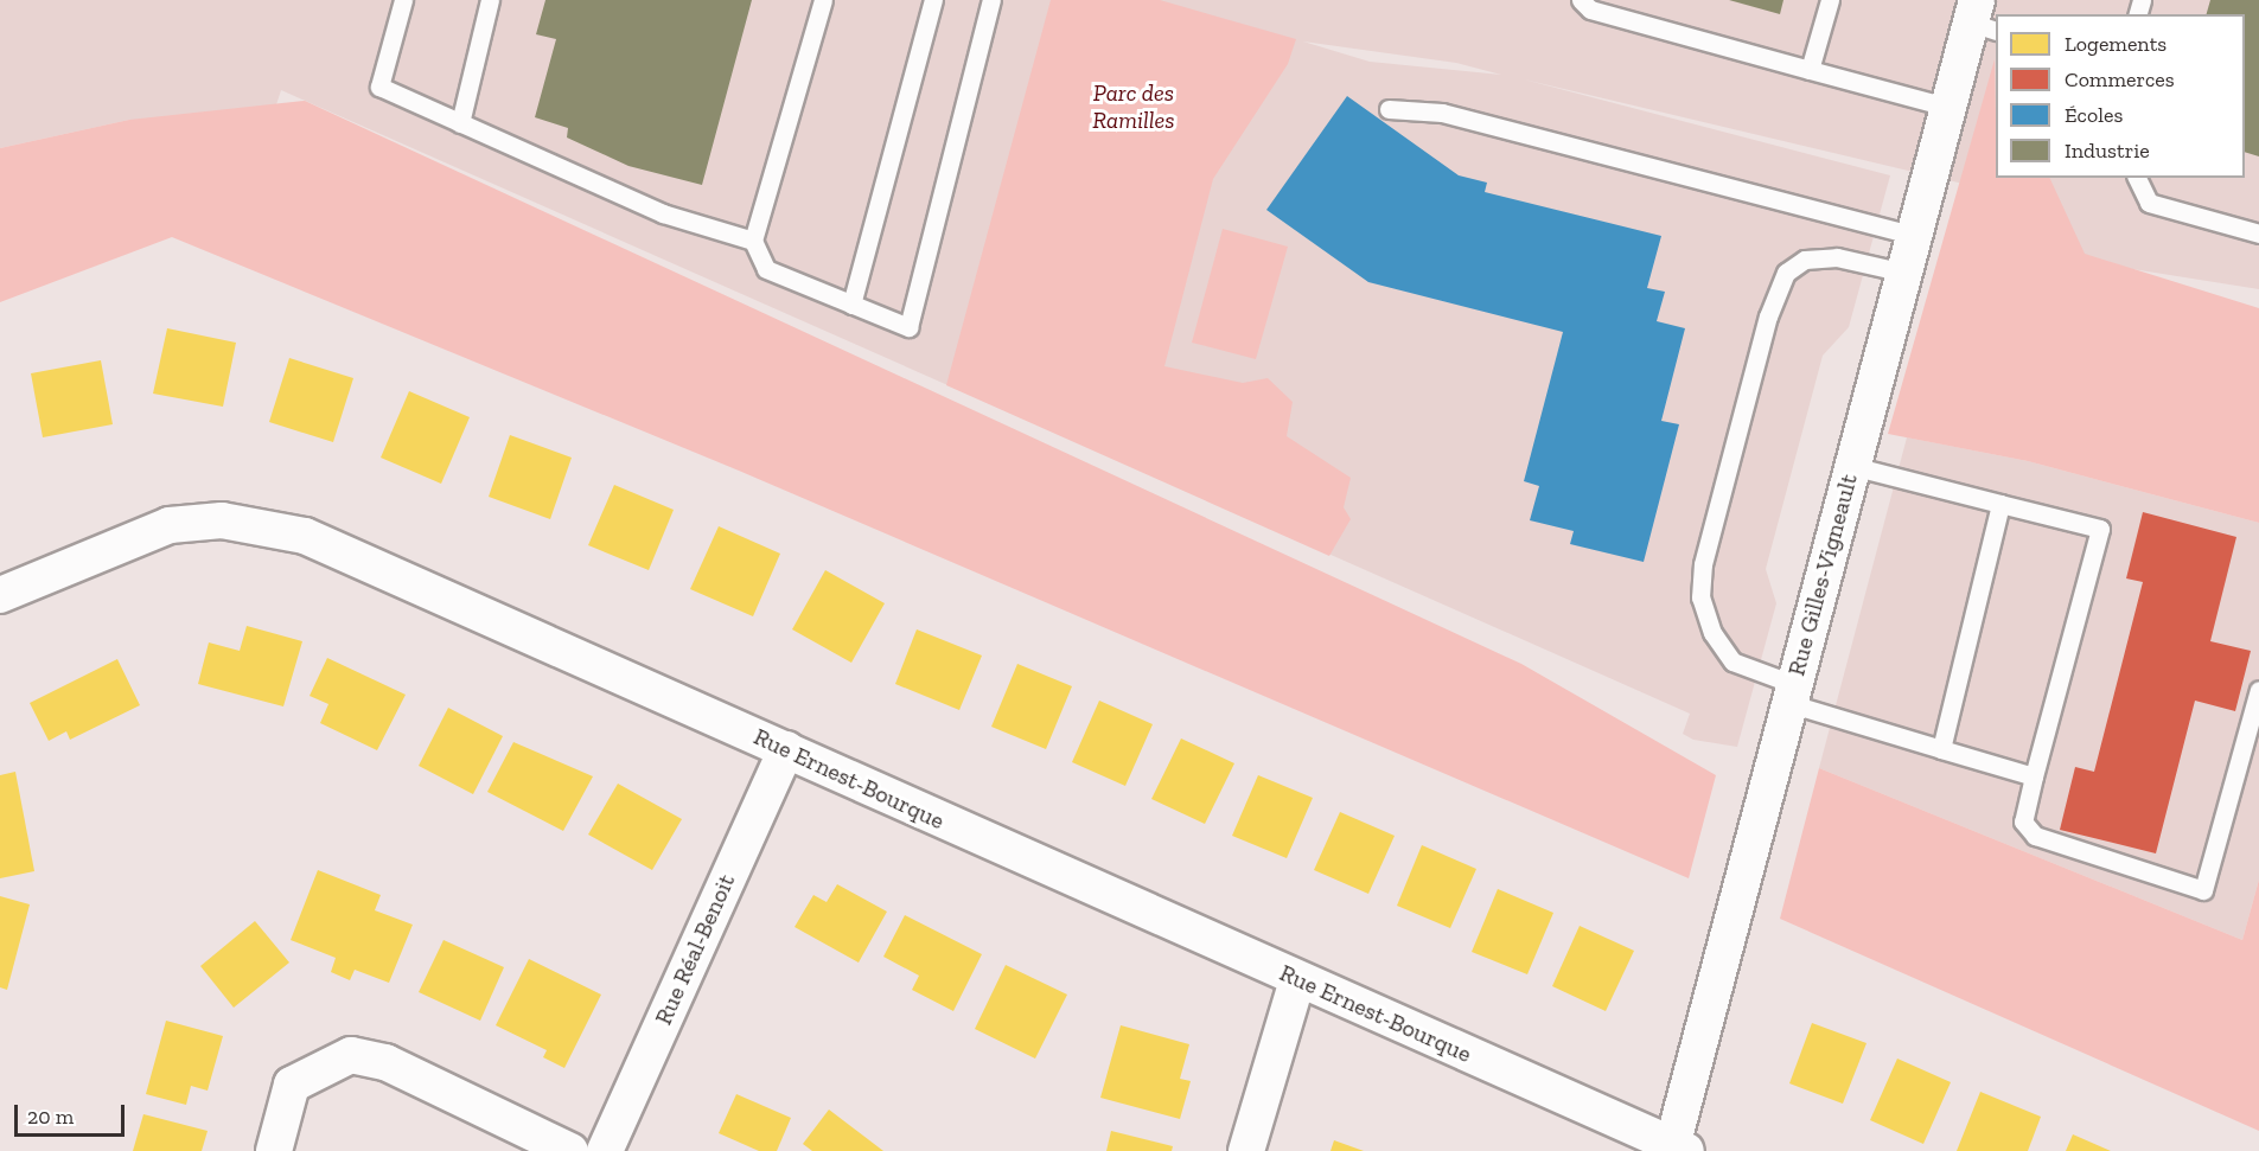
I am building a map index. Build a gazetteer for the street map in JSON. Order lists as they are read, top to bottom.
{
  "streets": {
    "street": ["Rue Gilles-Vigneault", "Rue Ernest-Bourque", "Rue Réal-Benoit"]
  },
  "crossings": [
    ["Rue Gilles-Vigneault", "Rue Ernest-Bourque"],
    ["Rue Ernest-Bourque", "Rue Réal-Benoit"]
  ],
  "parks": ["Parc des Ramilles"],
  "legend": [
    "Logements",
    "Commerces",
    "Écoles",
    "Industrie"
  ],
  "scale_bar": "20 m"
}
